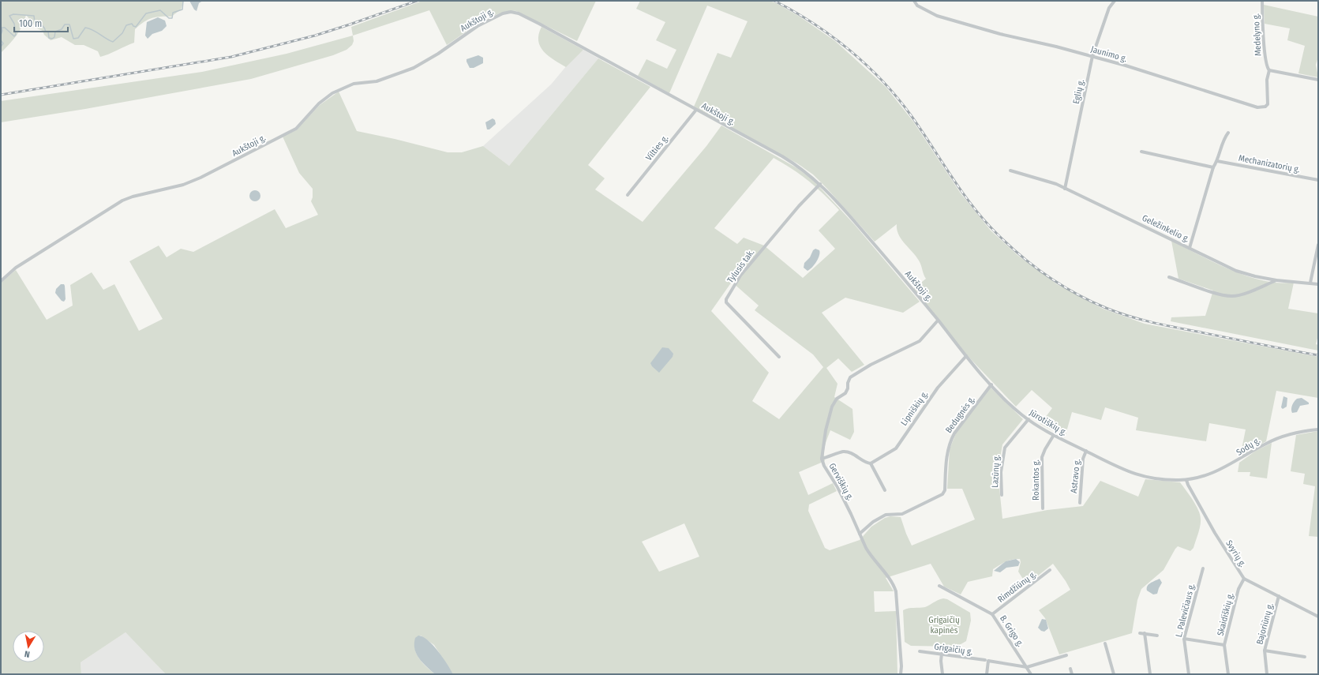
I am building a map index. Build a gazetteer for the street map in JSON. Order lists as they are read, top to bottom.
{
  "streets": {
    "street": [
      "Aukštoji g.",
      "Medelyno g.",
      "Jaunimo g.",
      "Eglių g.",
      "Vilties g.",
      "Mechanizatorių g.",
      "Geležinkelio g.",
      "Tylusis tak.",
      "Lipniškių g.",
      "Bedugnės g.",
      "Jūrotiškių g.",
      "Sodų g.",
      "Lazūnų g.",
      "Astravo g.",
      "Rokantos g.",
      "Gerviškių g.",
      "Svyrių g.",
      "Rimdžiūnų g.",
      "L. Palevičiaus g.",
      "Skaidiškių g.",
      "Bajoriūnų g.",
      "B. Grigo g.",
      "Grigaičių g."
    ]
  },
  "crossings": [
    ["Aukštoji g.", "Vilties g."],
    ["Aukštoji g.", "Tylusis tak."],
    ["Aukštoji g.", "Jūrotiškių g."],
    ["Aukštoji g.", "Gerviškių g."],
    ["Medelyno g.", "Jaunimo g."],
    ["Jaunimo g.", "Eglių g."],
    ["Eglių g.", "Geležinkelio g."],
    ["Lipniškių g.", "Jūrotiškių g."],
    ["Bedugnės g.", "Jūrotiškių g."],
    ["Bedugnės g.", "Gerviškių g."],
    ["Jūrotiškių g.", "Sodų g."],
    ["Jūrotiškių g.", "Lazūnų g."],
    ["Jūrotiškių g.", "Astravo g."],
    ["Jūrotiškių g.", "Rokantos g."],
    ["Jūrotiškių g.", "Gerviškių g."],
    ["Jūrotiškių g.", "Svyrių g."],
    ["Sodų g.", "Svyrių g."],
    ["Svyrių g.", "Skaidiškių g."],
    ["Svyrių g.", "Bajoriūnų g."],
    ["Rimdžiūnų g.", "B. Grigo g."],
    ["B. Grigo g.", "Grigaičių g."]
  ],
  "parks": ["Grigaičių kapinės"],
  "scale_bar": "100 m",
  "north": "bottom"
}
